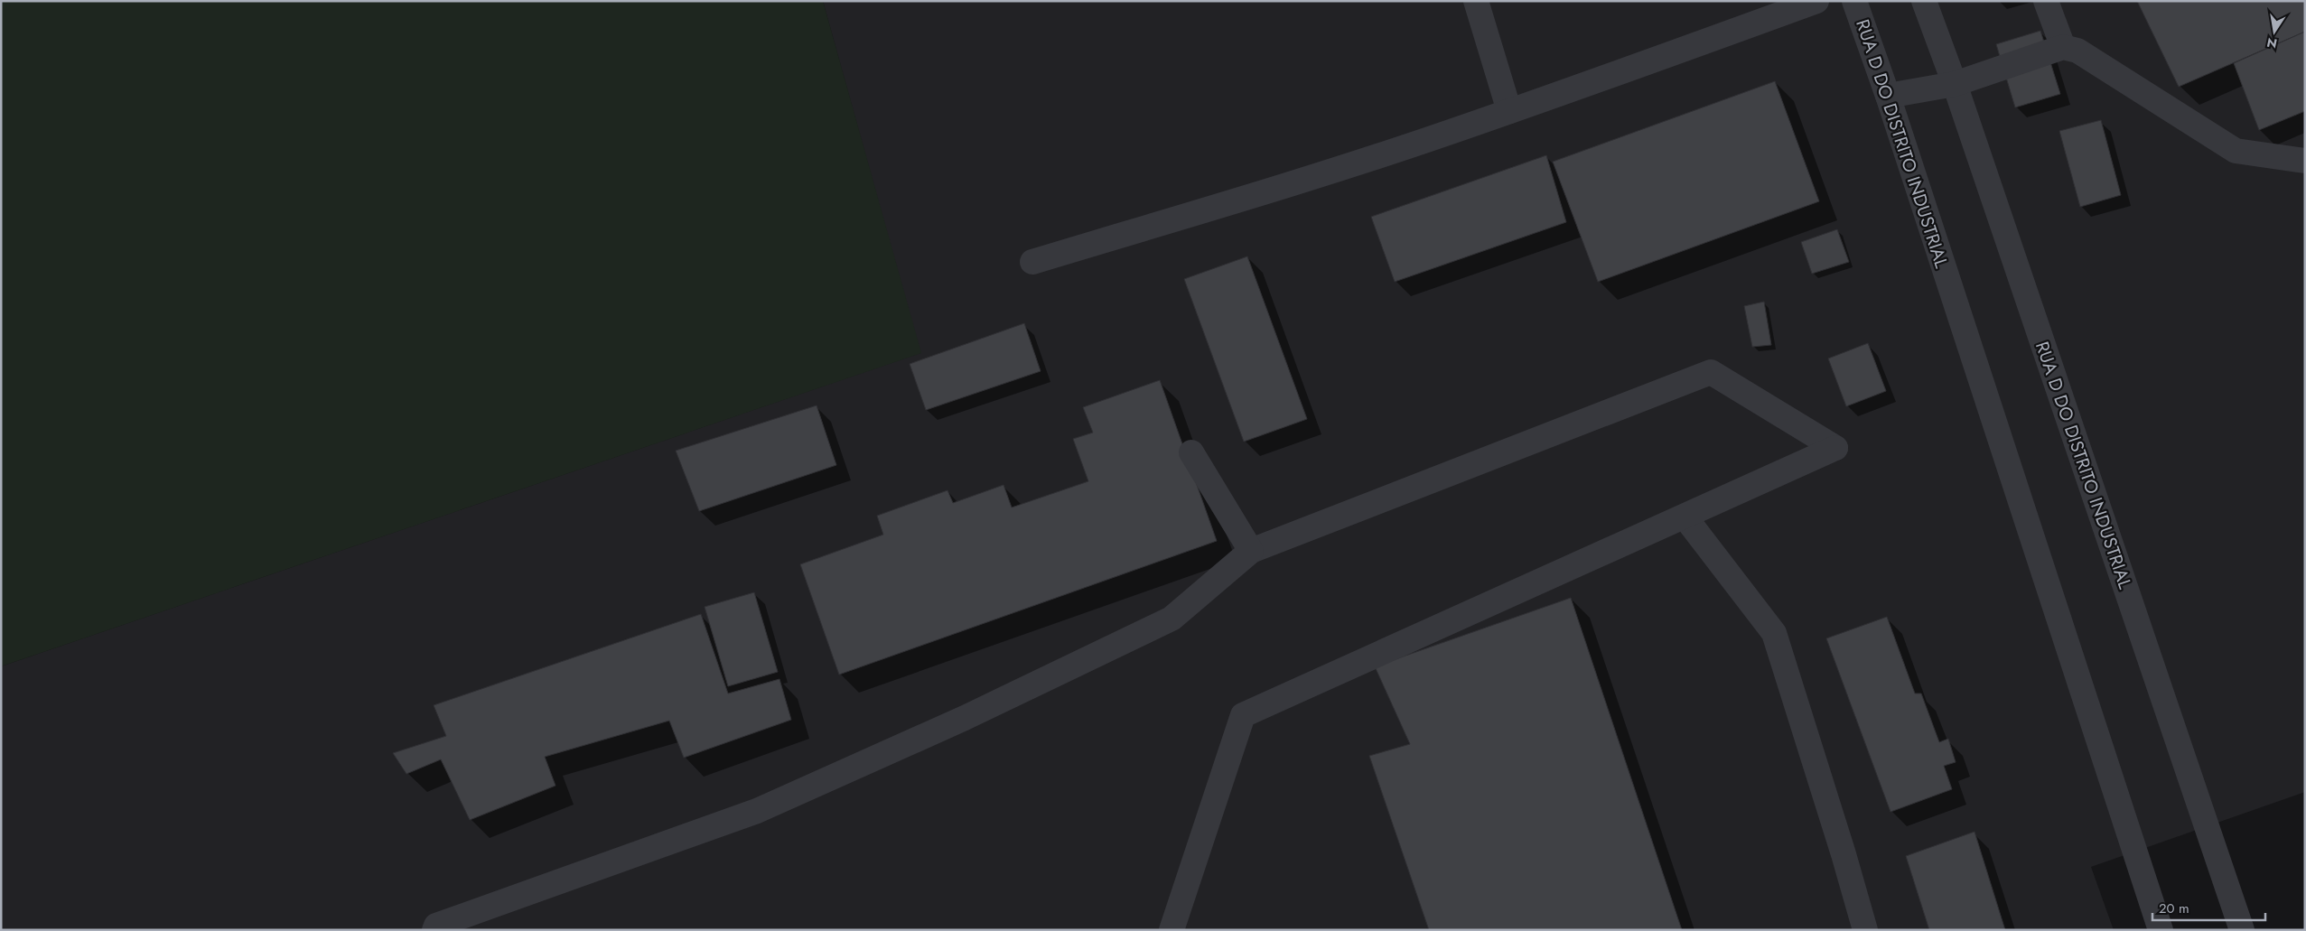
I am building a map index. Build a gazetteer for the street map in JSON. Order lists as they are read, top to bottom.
{
  "streets": {
    "street": ["RUA D DO DISTRITO INDUSTRIAL"]
  },
  "scale_bar": "20 m",
  "north": "bottom"
}
